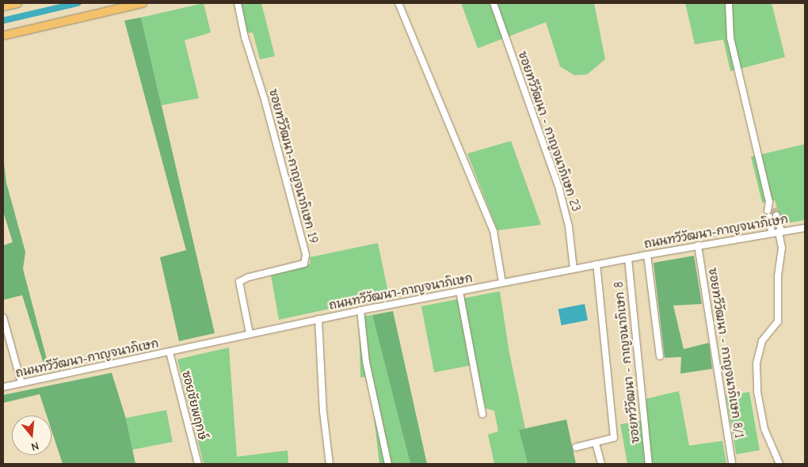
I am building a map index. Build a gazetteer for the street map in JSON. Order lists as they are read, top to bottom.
{
  "streets": {
    "street": [
      "ซอยทวีวัฒนา - กาญจนาภิเษก 23",
      "ซอยทวีวัฒนา-กาญจนาภิเษก 19",
      "ถนนทวีวัฒนา-กาญจนาภิเษก",
      "ซอยทวีวัฒนา - กาญจนาภิเษก 8/1",
      "ซอยทวีวัฒนา - กาญจนาภิเษก 8",
      "ซอยชัยพฤกษ์"
    ]
  },
  "crossings": [
    ["ซอยทวีวัฒนา - กาญจนาภิเษก 23", "ถนนทวีวัฒนา-กาญจนาภิเษก"],
    ["ซอยทวีวัฒนา-กาญจนาภิเษก 19", "ถนนทวีวัฒนา-กาญจนาภิเษก"],
    ["ถนนทวีวัฒนา-กาญจนาภิเษก", "ซอยทวีวัฒนา - กาญจนาภิเษก 8/1"],
    ["ถนนทวีวัฒนา-กาญจนาภิเษก", "ซอยทวีวัฒนา - กาญจนาภิเษก 8"],
    ["ถนนทวีวัฒนา-กาญจนาภิเษก", "ซอยชัยพฤกษ์"]
  ],
  "north": "bottom"
}
